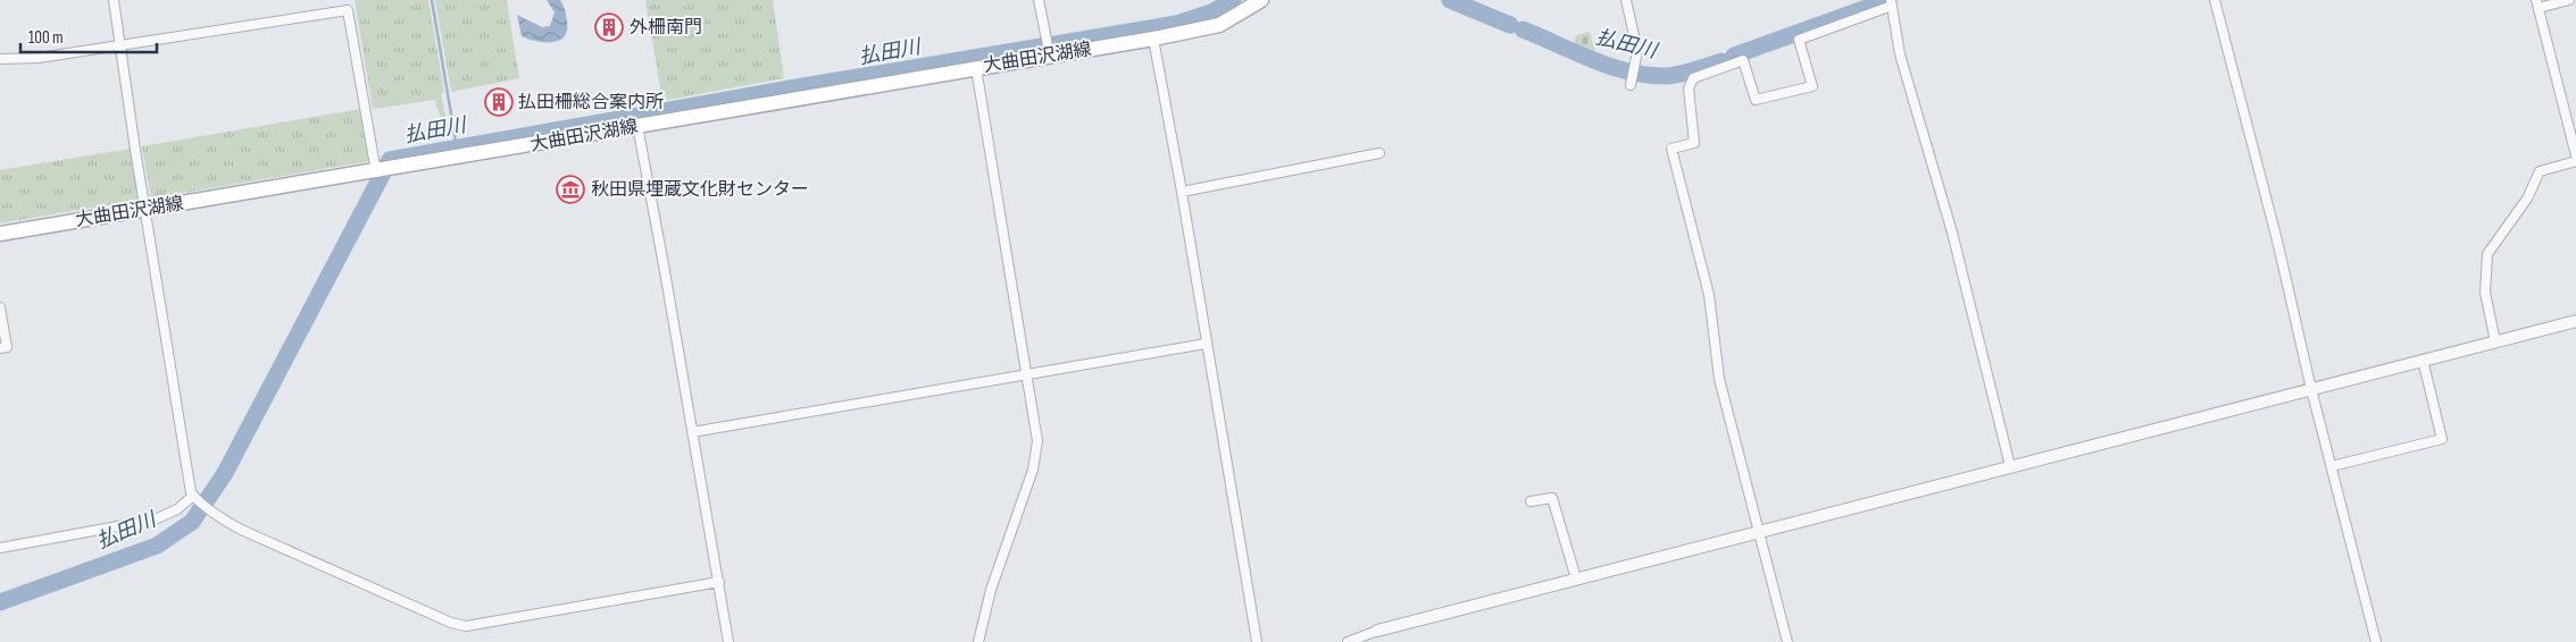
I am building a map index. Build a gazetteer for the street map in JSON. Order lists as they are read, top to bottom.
{
  "streets": {
    "main road": ["大曲田沢湖線"]
  },
  "water": ["払田川"],
  "places": {
    "building": ["外柵南門", "払田柵総合案内所"],
    "museum": ["秋田県埋蔵文化財センター"]
  },
  "scale_bar": "100 m"
}
